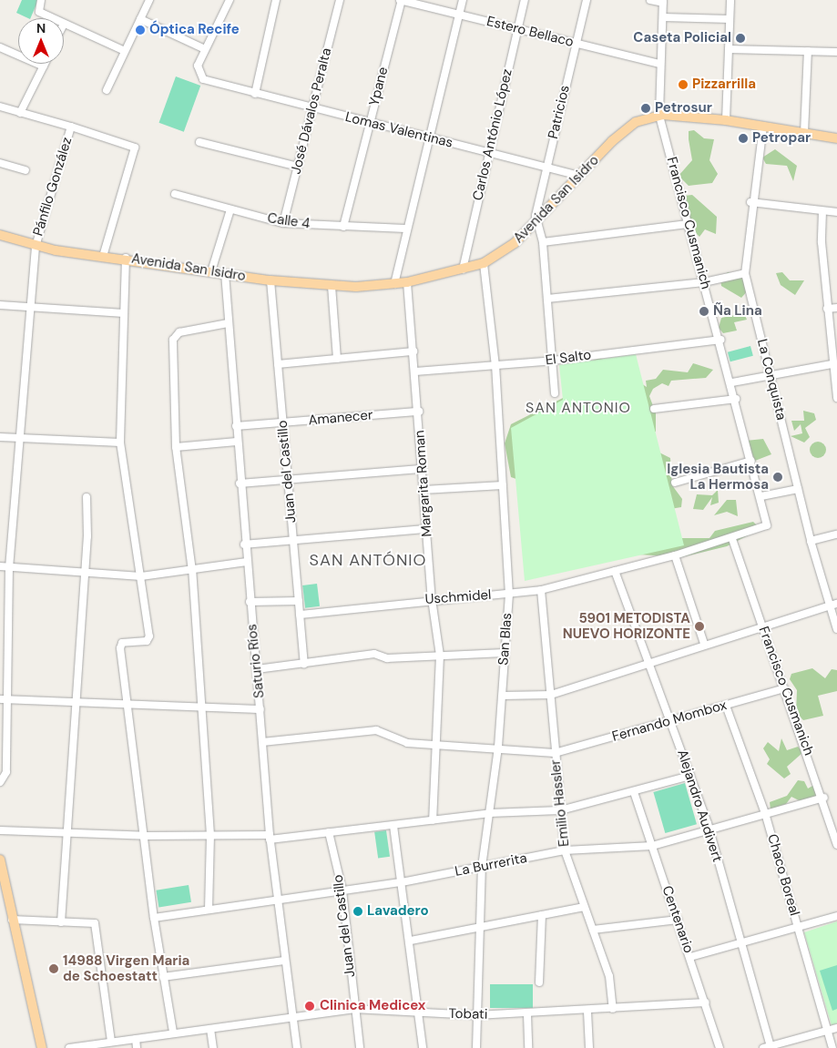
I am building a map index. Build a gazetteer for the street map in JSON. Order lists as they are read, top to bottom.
{
  "streets": {
    "main road": ["Avenida San Isidro"],
    "street": [
      "Estero Bellaco",
      "Ypane",
      "José Dávalos Peralta",
      "Patricios",
      "Lomas Valentinas",
      "Carlos António López",
      "Pánfilo González",
      "Calle 4",
      "Francisco Cusmanich",
      "El Salto",
      "La Conquista",
      "Amanecer",
      "Juan del Castillo",
      "Margarita Roman",
      "Uschmidel",
      "San Blas",
      "Saturio Ríos",
      "Fernando Mombox",
      "Emilio Hassler",
      "Alejandro Audivert",
      "La Burrerita",
      "Chaco Boreal",
      "Centenario",
      "Tobati"
    ]
  },
  "crossings": [
    ["Estero Bellaco", "Ypane"],
    ["Estero Bellaco", "Patricios"],
    ["Estero Bellaco", "Carlos António López"],
    ["Estero Bellaco", "Francisco Cusmanich"],
    ["Ypane", "Lomas Valentinas"],
    ["Ypane", "Calle 4"],
    ["José Dávalos Peralta", "Lomas Valentinas"],
    ["José Dávalos Peralta", "Calle 4"],
    ["Patricios", "Lomas Valentinas"],
    ["Patricios", "Avenida San Isidro"],
    ["Lomas Valentinas", "Carlos António López"],
    ["Lomas Valentinas", "Avenida San Isidro"],
    ["Carlos António López", "Avenida San Isidro"],
    ["Pánfilo González", "Avenida San Isidro"],
    ["Avenida San Isidro", "Francisco Cusmanich"],
    ["Avenida San Isidro", "La Conquista"],
    ["Avenida San Isidro", "Juan del Castillo"],
    ["Avenida San Isidro", "Margarita Roman"],
    ["Avenida San Isidro", "San Blas"],
    ["Avenida San Isidro", "Saturio Ríos"],
    ["Francisco Cusmanich", "El Salto"],
    ["Francisco Cusmanich", "Uschmidel"],
    ["Francisco Cusmanich", "Fernando Mombox"],
    ["Francisco Cusmanich", "La Burrerita"],
    ["El Salto", "Margarita Roman"],
    ["El Salto", "San Blas"],
    ["Amanecer", "Juan del Castillo"],
    ["Amanecer", "Margarita Roman"],
    ["Amanecer", "Saturio Ríos"],
    ["Juan del Castillo", "Uschmidel"],
    ["Juan del Castillo", "La Burrerita"],
    ["Juan del Castillo", "Tobati"],
    ["Margarita Roman", "Uschmidel"],
    ["Uschmidel", "San Blas"],
    ["Uschmidel", "Emilio Hassler"],
    ["Uschmidel", "Alejandro Audivert"],
    ["San Blas", "La Burrerita"],
    ["San Blas", "Tobati"],
    ["Saturio Ríos", "La Burrerita"],
    ["Saturio Ríos", "Tobati"],
    ["Fernando Mombox", "Emilio Hassler"],
    ["Fernando Mombox", "Alejandro Audivert"],
    ["Fernando Mombox", "Chaco Boreal"],
    ["Emilio Hassler", "La Burrerita"],
    ["Emilio Hassler", "Tobati"],
    ["Alejandro Audivert", "La Burrerita"],
    ["La Burrerita", "Chaco Boreal"],
    ["La Burrerita", "Centenario"],
    ["Centenario", "Tobati"]
  ],
  "districts": ["SAN ANTONIO", "SAN ANTÓNIO"],
  "places": [
    "Óptica Recife",
    "Caseta Policial",
    "Pizzarrilla",
    "Petrosur",
    "Petropar",
    "Ña Lina",
    "Iglesia Bautista La Hermosa",
    "5901 METODISTA NUEVO HORIZONTE",
    "Lavadero",
    "14988 Virgen Maria de Schoestatt",
    "Clinica Medicex"
  ],
  "north": "top"
}
